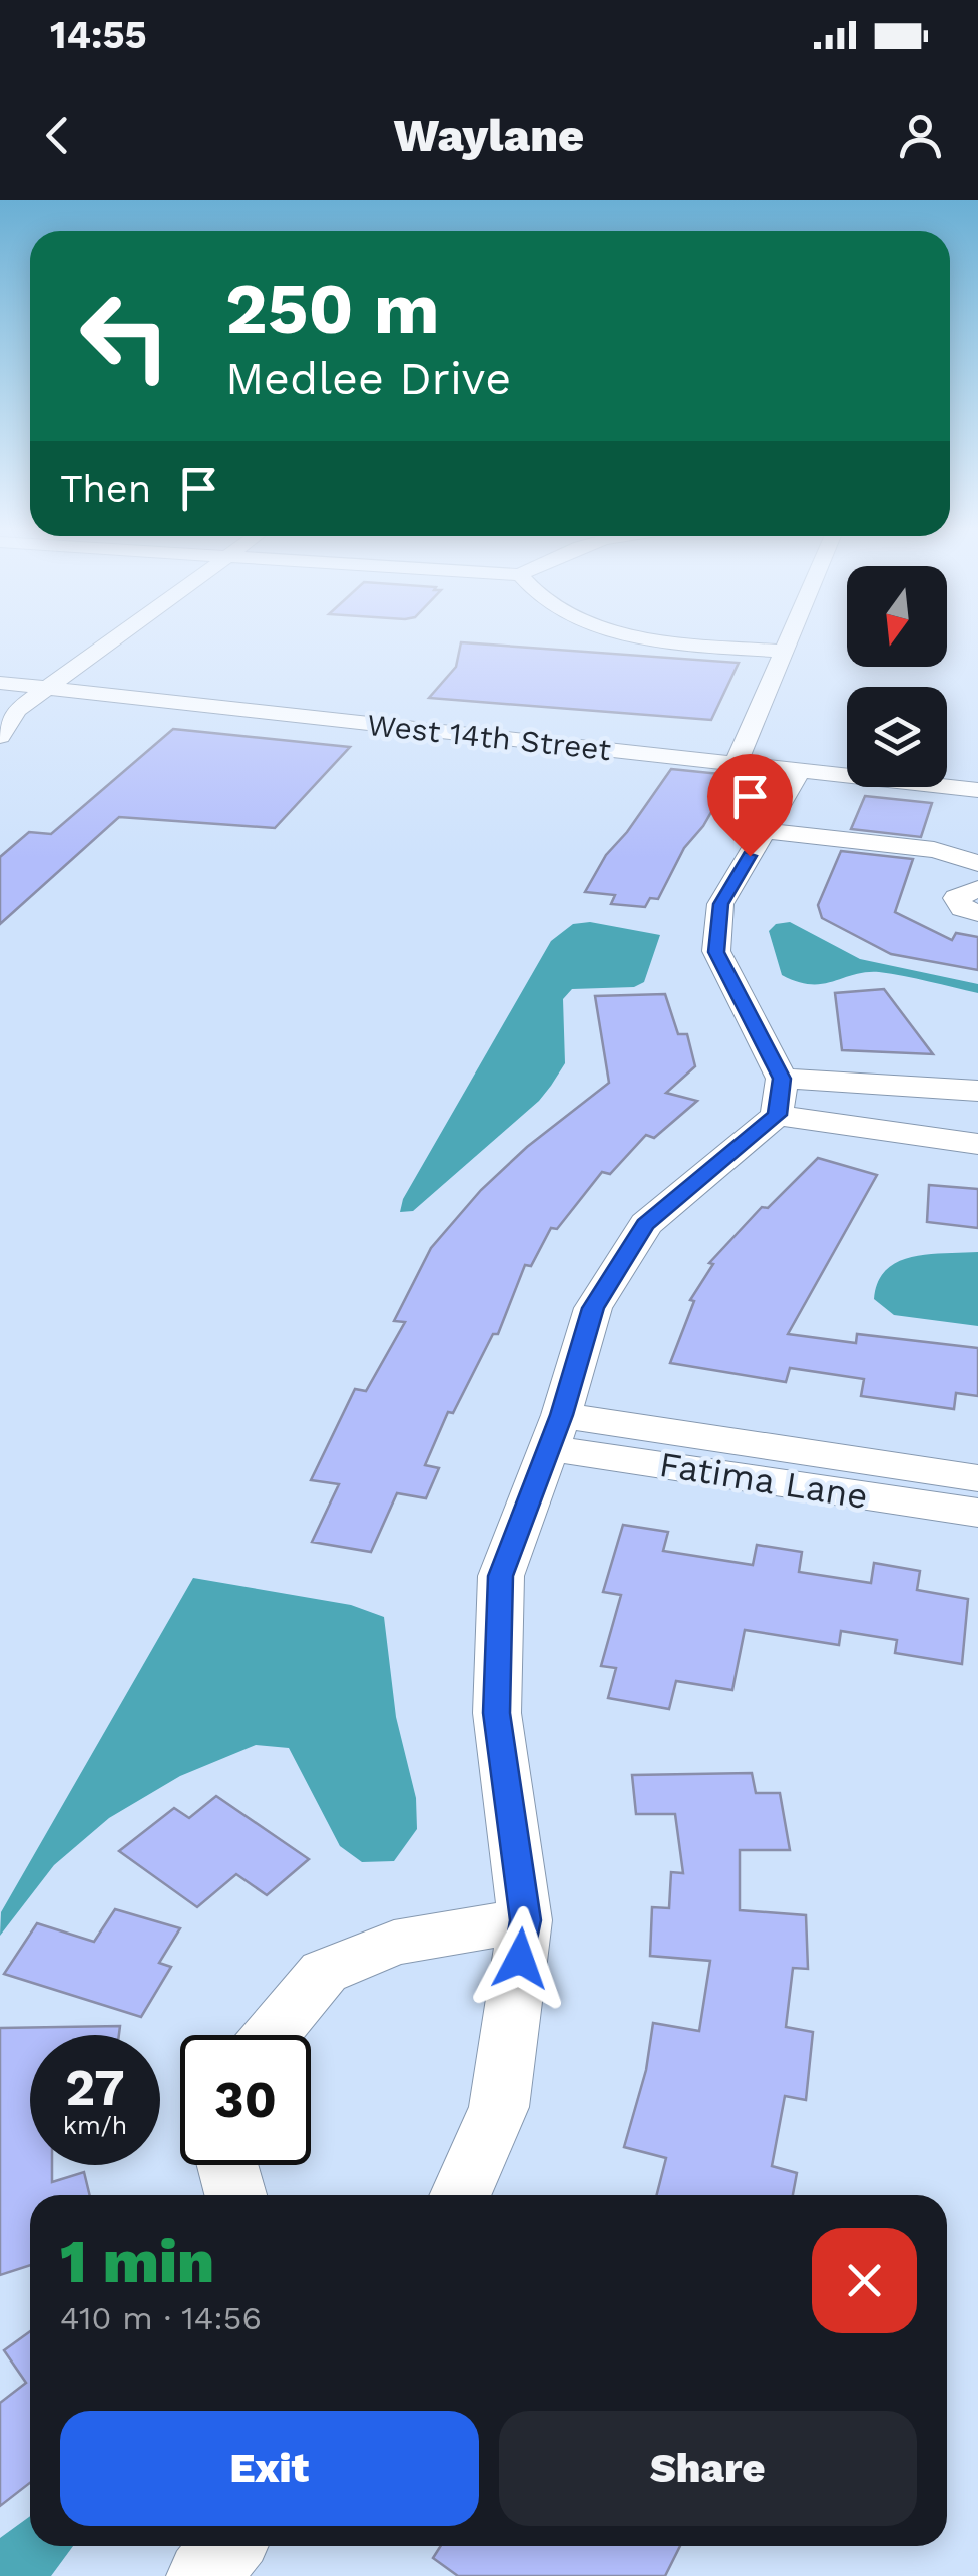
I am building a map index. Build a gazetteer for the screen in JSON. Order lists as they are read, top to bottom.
{
  "streets": {
    "street": ["West 14th Street", "Fatima Lane"]
  },
  "north": "bottom",
  "page": {
    "status": "14:55",
    "header": "Waylane",
    "turn": ["250 m", "Medlee Drive"],
    "then": "Then",
    "speed": "27 km/h",
    "limit": "30",
    "heading": ["1 min", "410 m · 14:56"],
    "buttons": ["Exit", "Share"]
  }
}
